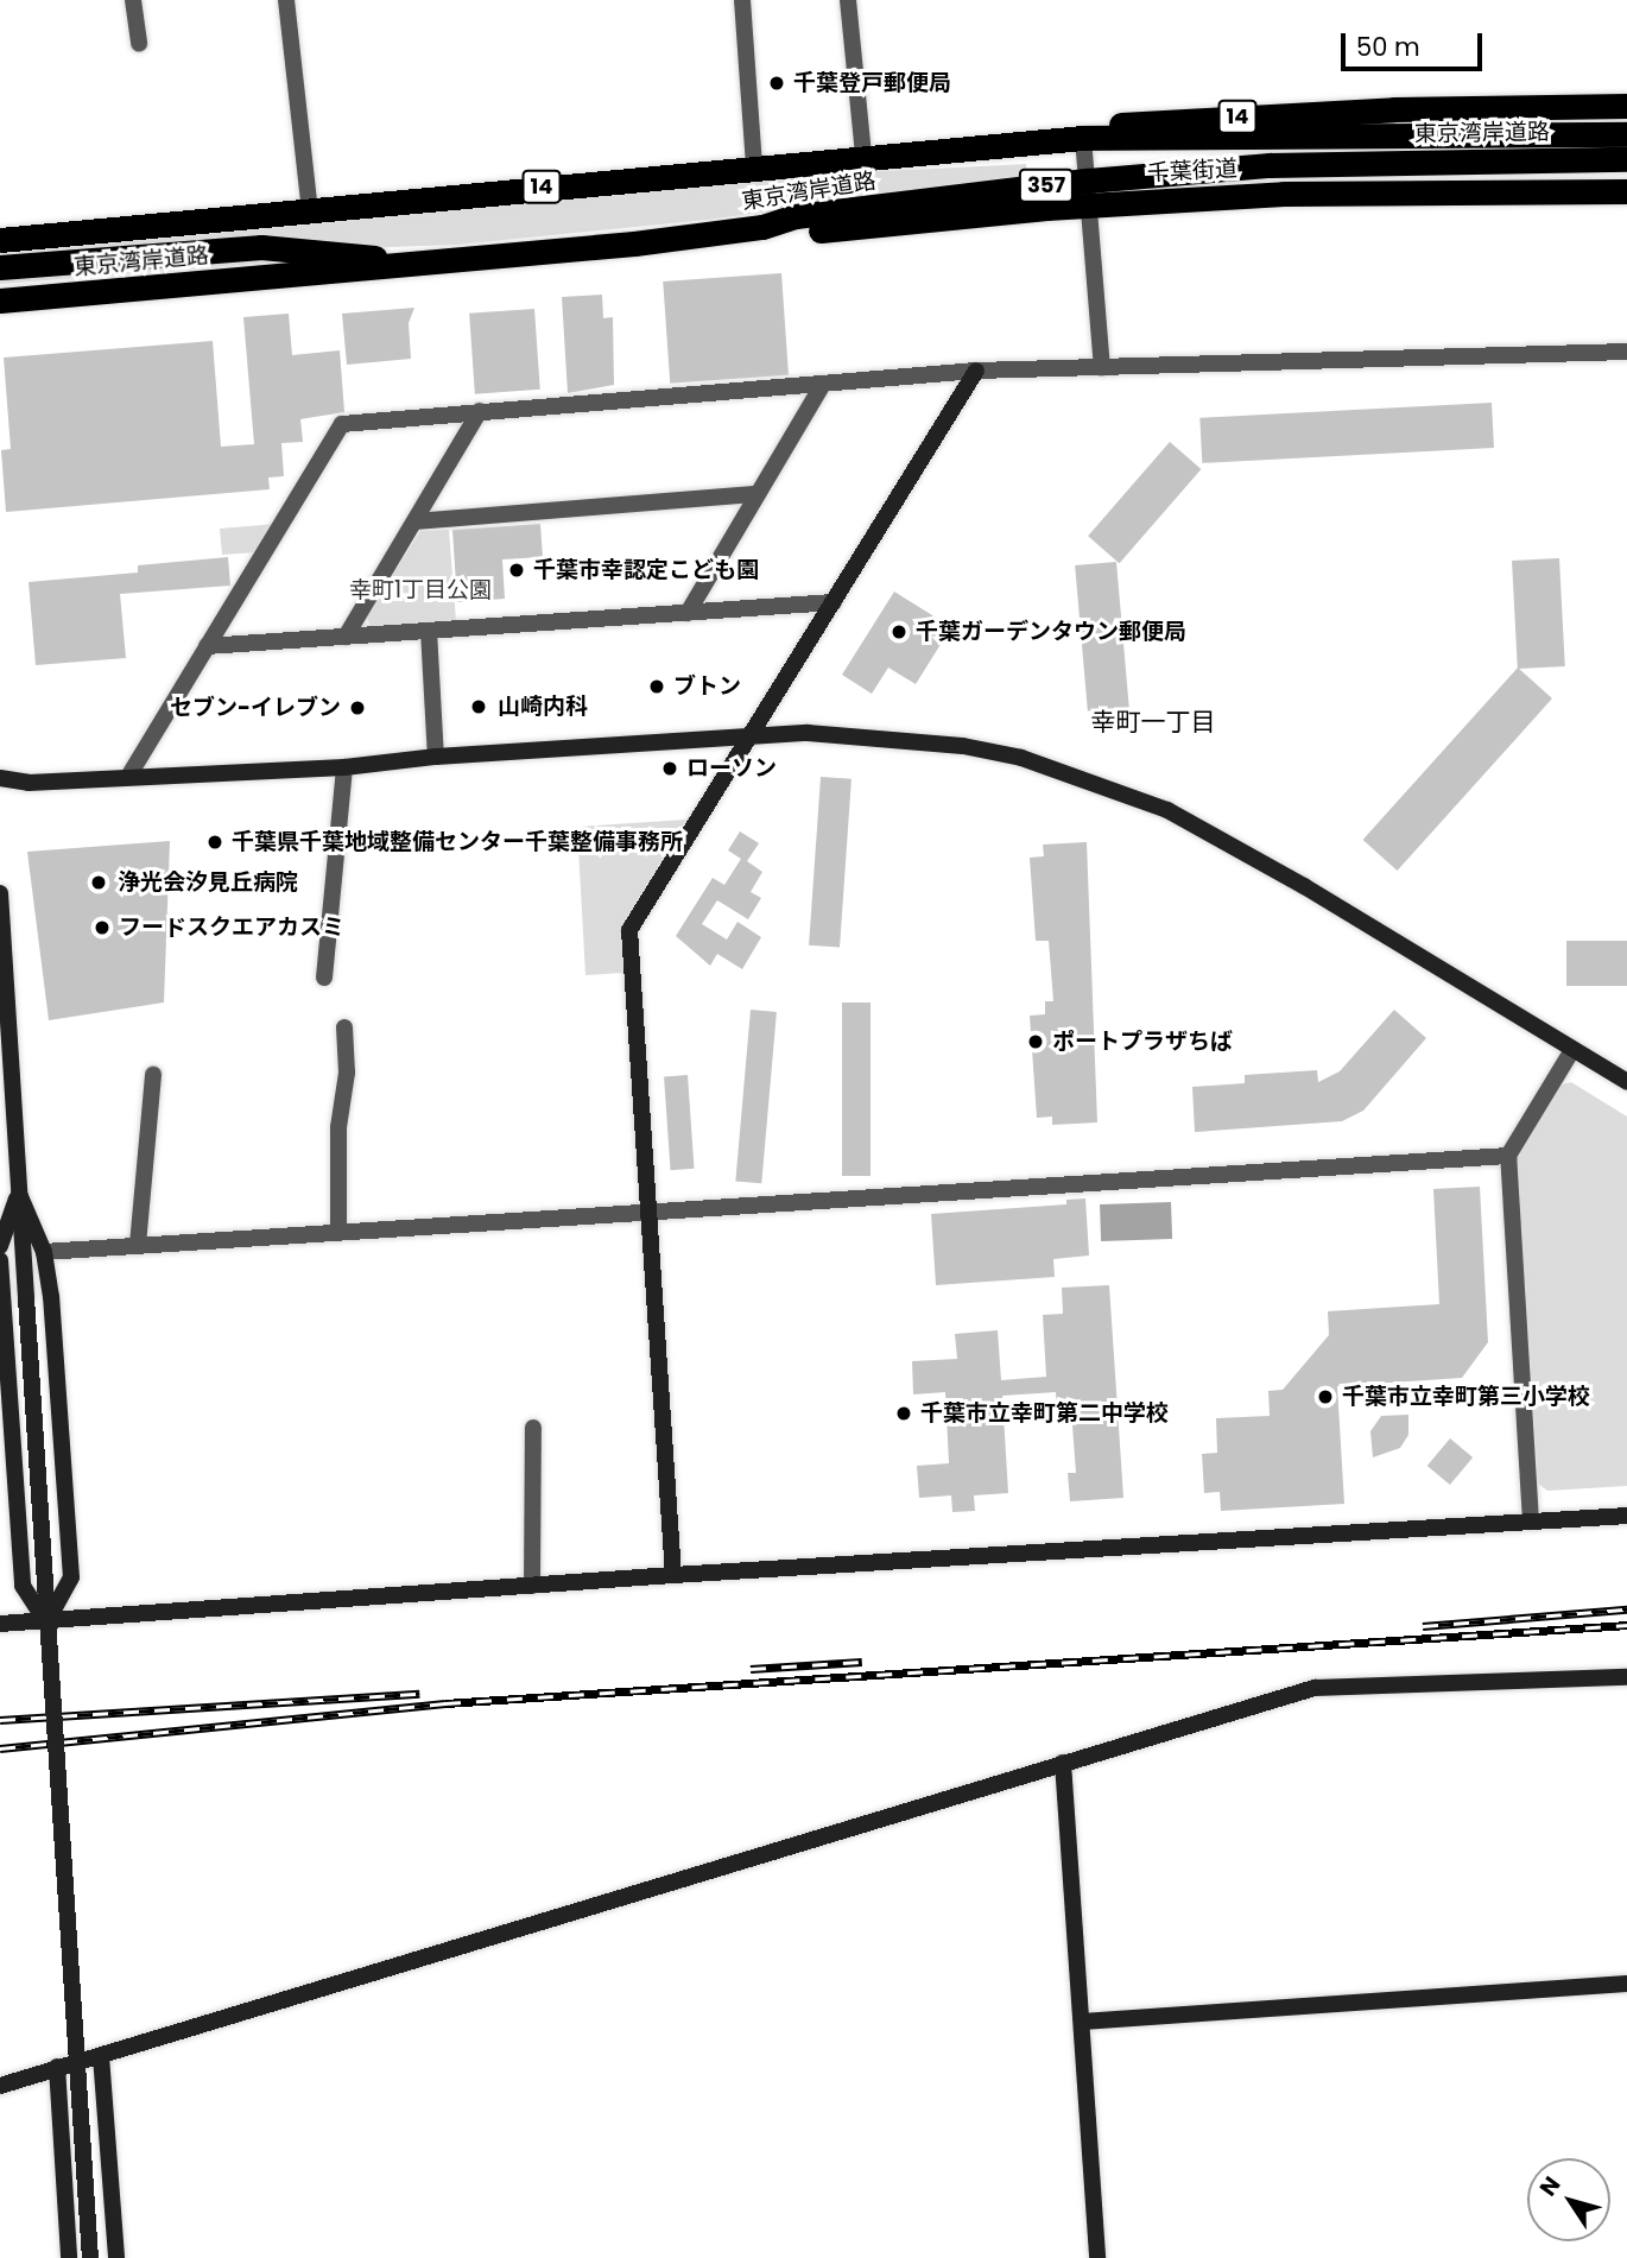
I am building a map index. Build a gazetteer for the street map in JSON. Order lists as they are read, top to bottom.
{
  "streets": {
    "highway": [
      "14",
      "東京湾岸道路",
      "千葉街道",
      "357"
    ]
  },
  "crossings": [
    ["14", "東京湾岸道路"],
    ["東京湾岸道路", "千葉街道"]
  ],
  "districts": ["幸町一丁目"],
  "parks": ["幸町1丁目公園"],
  "places": [
    "千葉登戸郵便局",
    "千葉市幸認定こども園",
    "千葉ガーデンタウン郵便局",
    "ブトン",
    "山崎内科",
    "セブン-イレブン",
    "ローソン",
    "千葉県千葉地域整備センター千葉整備事務所",
    "浄光会汐見丘病院",
    "フードスクエアカスミ",
    "ポートプラザちば",
    "千葉市立幸町第三小学校",
    "千葉市立幸町第二中学校"
  ],
  "scale_bar": "50 m",
  "north": "top left"
}
